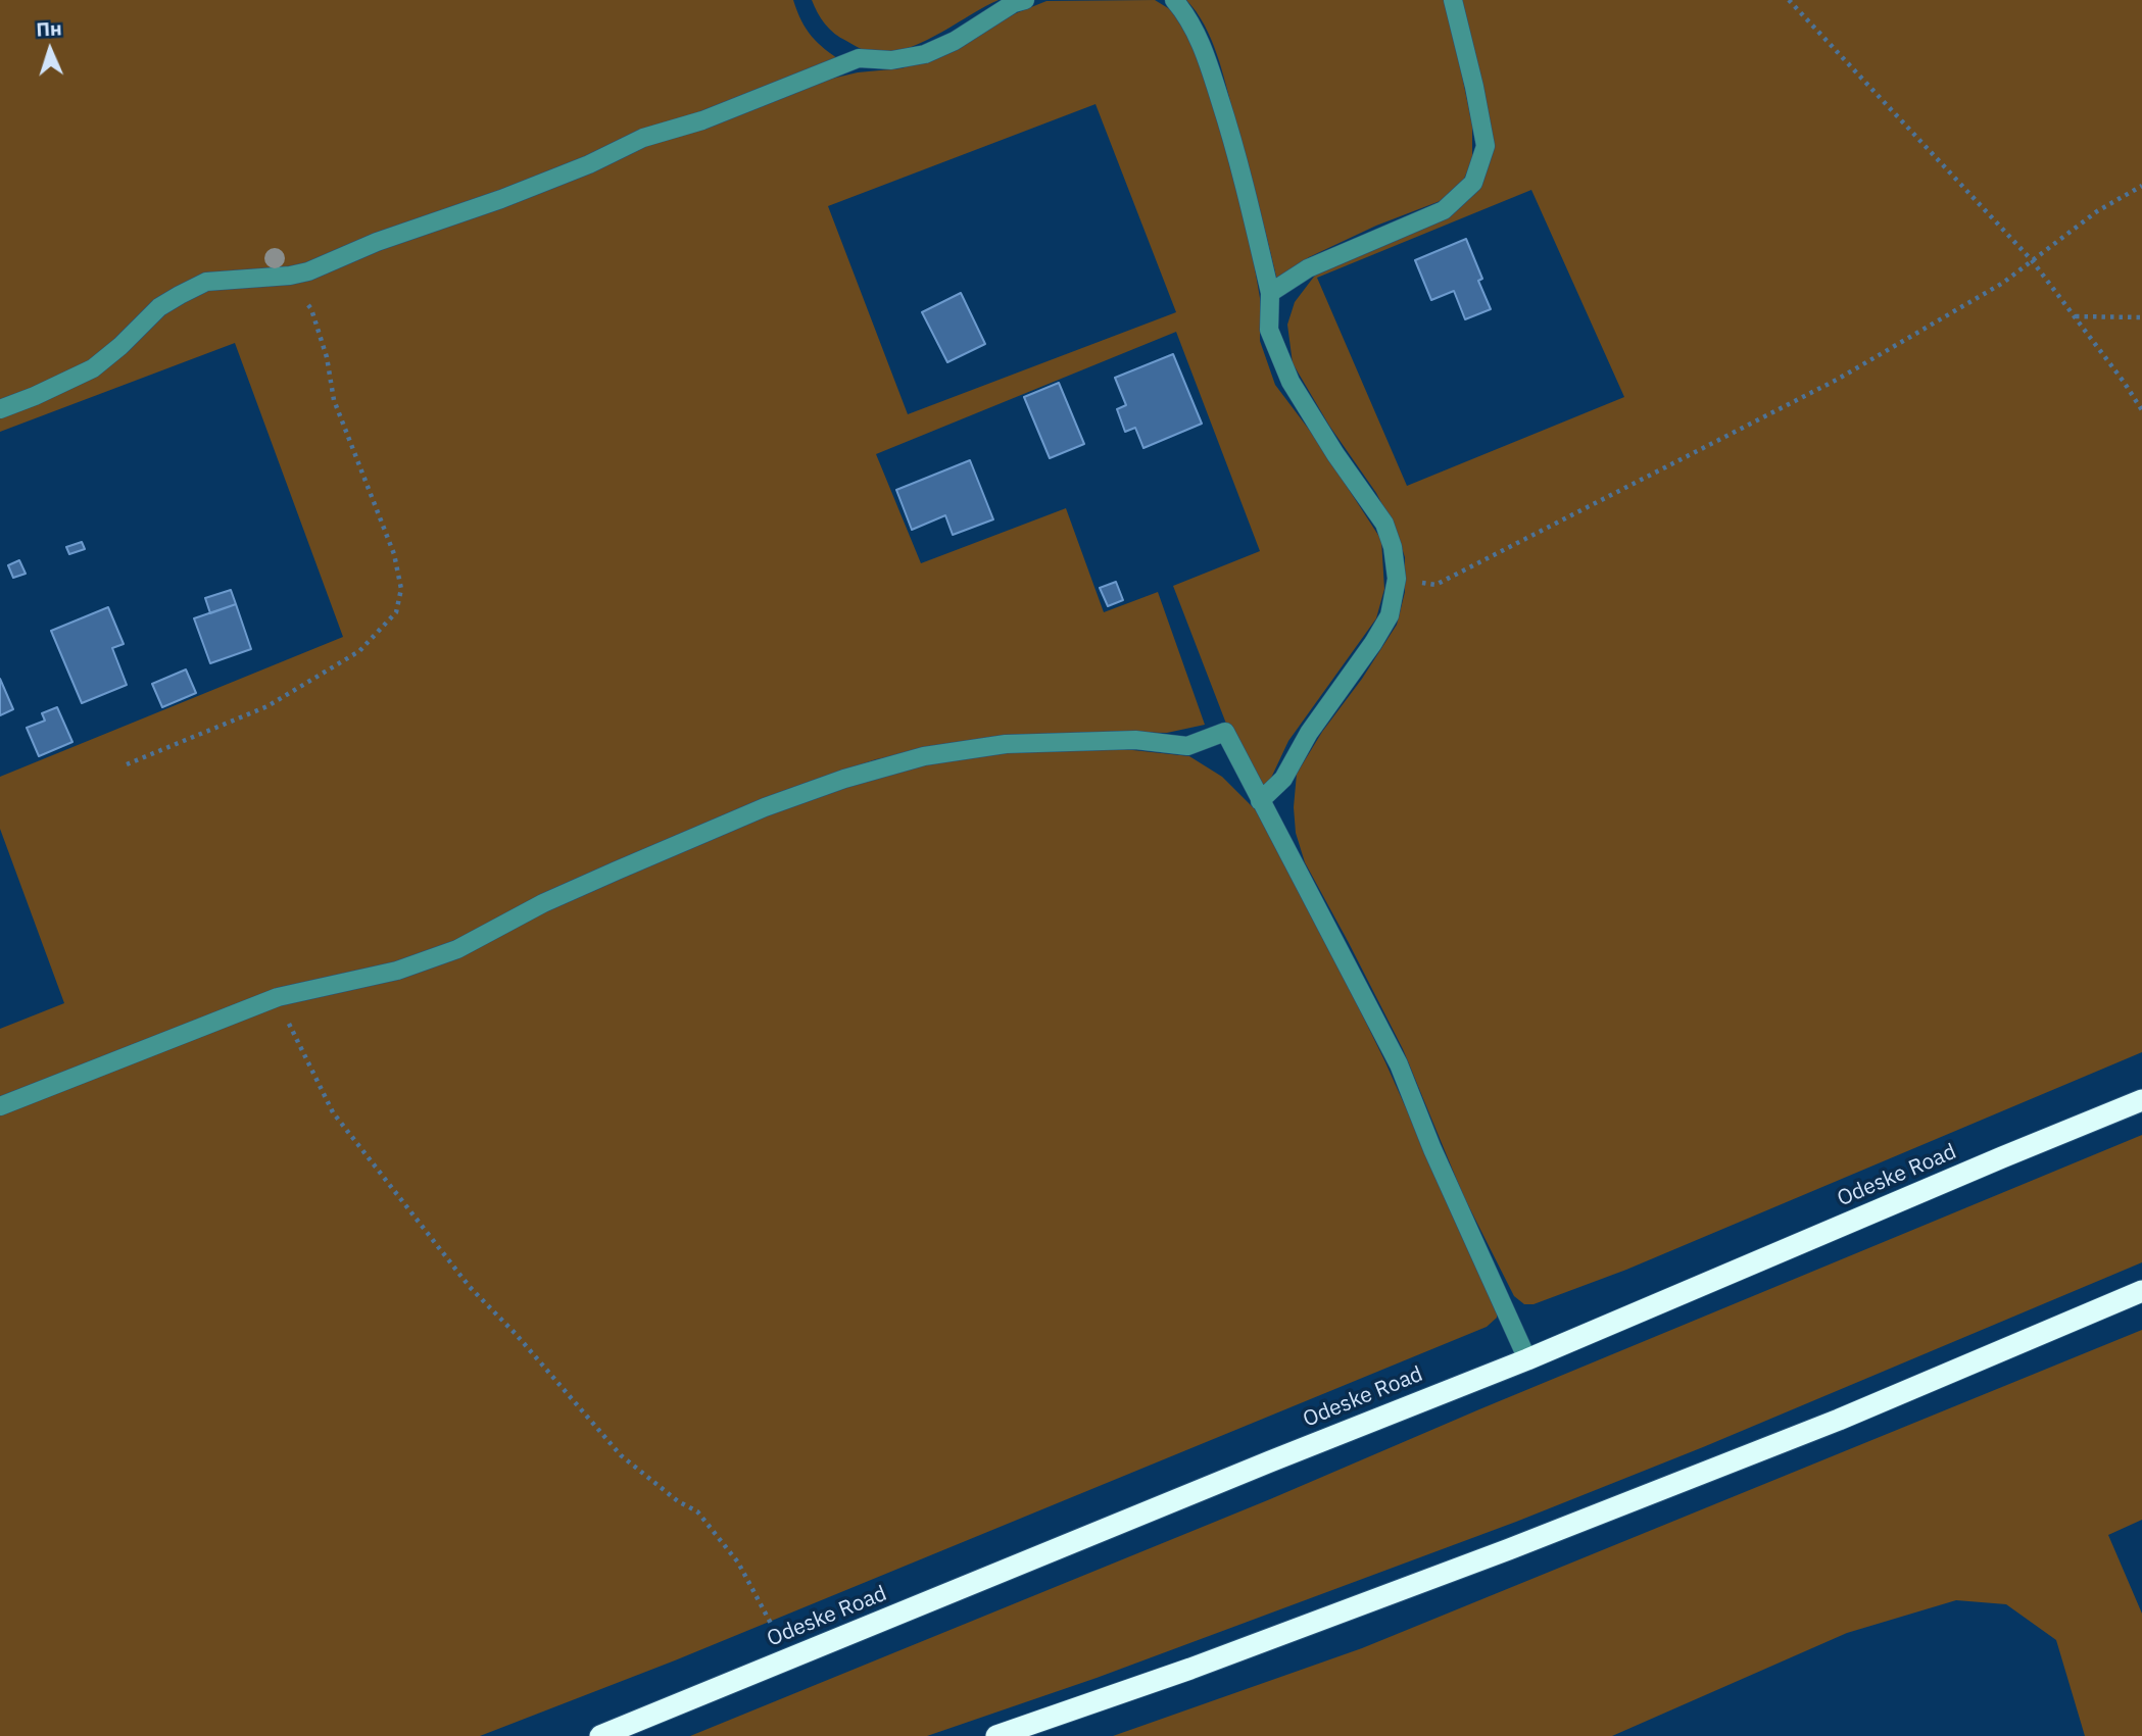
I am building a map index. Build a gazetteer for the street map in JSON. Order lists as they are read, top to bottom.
{
  "streets": {
    "highway": ["Odeske Road"]
  },
  "north": "top"
}
